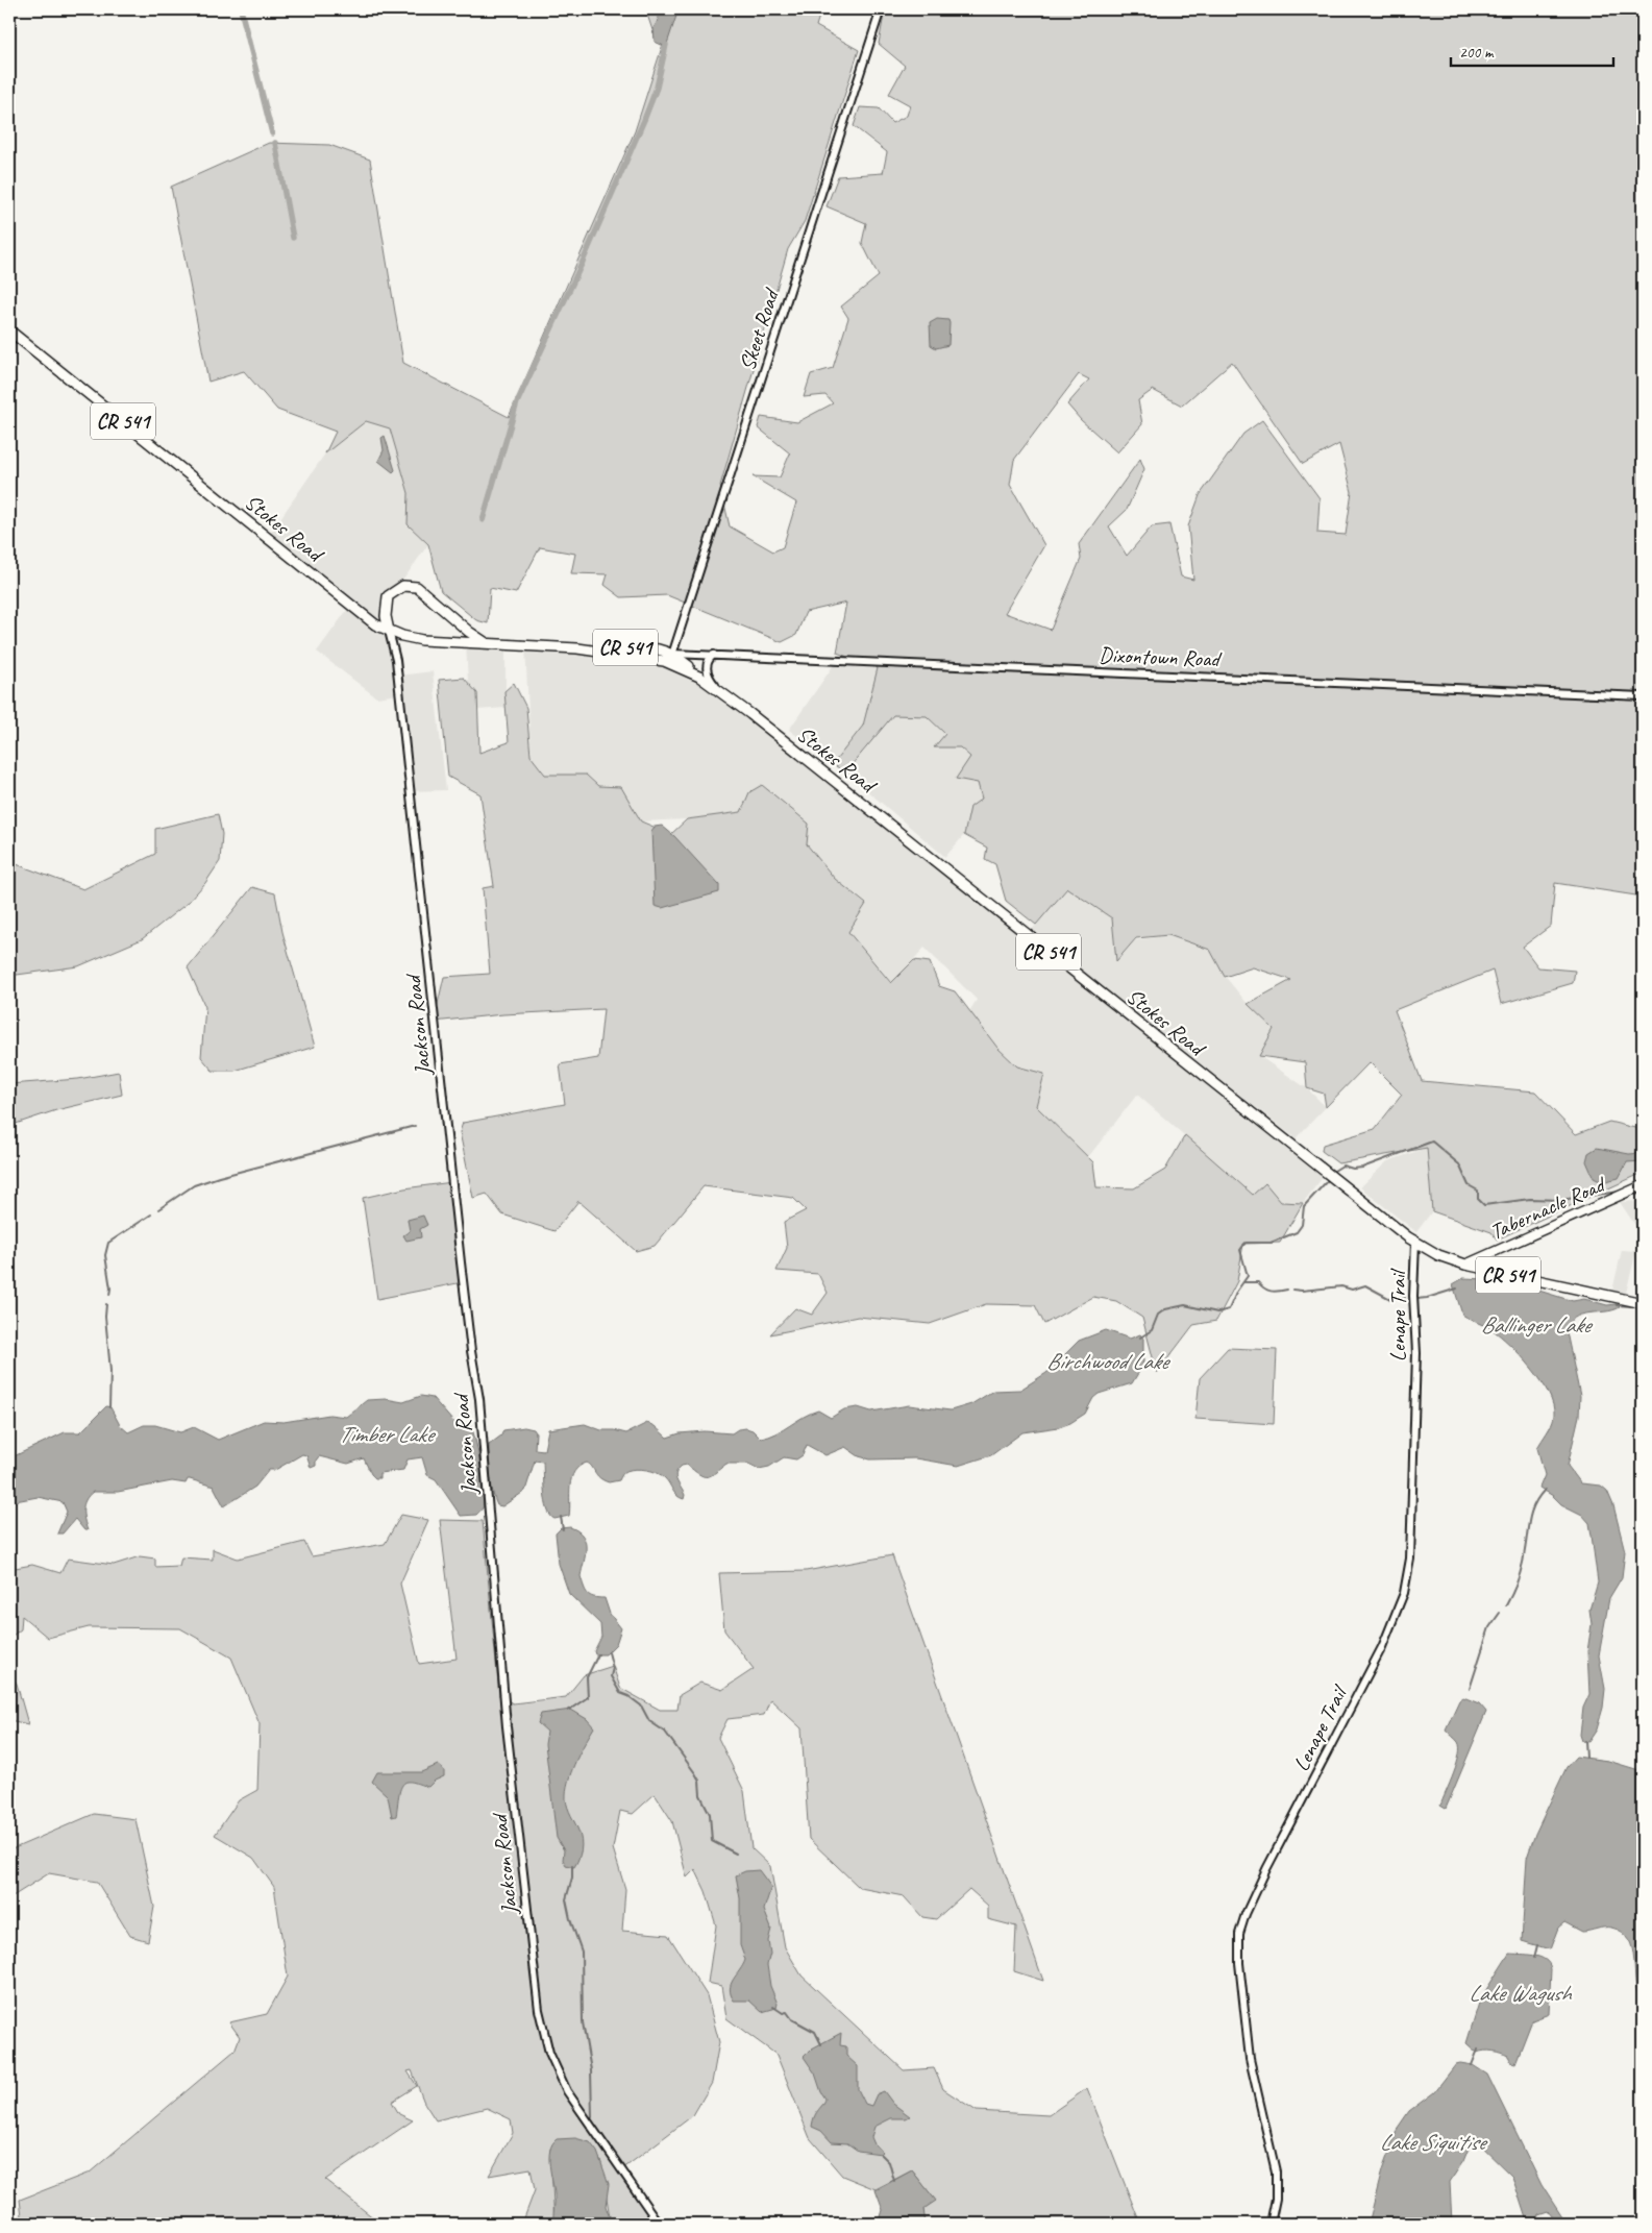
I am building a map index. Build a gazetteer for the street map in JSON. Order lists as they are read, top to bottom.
{
  "streets": {
    "main road": ["CR 541", "Stokes Road", "Tabernacle Road"],
    "street": [
      "Skeet Road",
      "Dixontown Road",
      "Jackson Road",
      "Lenape Trail"
    ]
  },
  "crossings": [
    ["Skeet Road", "Stokes Road"],
    ["Skeet Road", "Dixontown Road"],
    ["Stokes Road", "Dixontown Road"],
    ["Stokes Road", "Jackson Road"],
    ["Stokes Road", "Tabernacle Road"],
    ["Stokes Road", "Lenape Trail"]
  ],
  "water": [
    "Ballinger Lake",
    "Birchwood Lake",
    "Timber Lake",
    "Lake Wagush",
    "Lake Siquitise"
  ],
  "scale_bar": "200 m"
}
